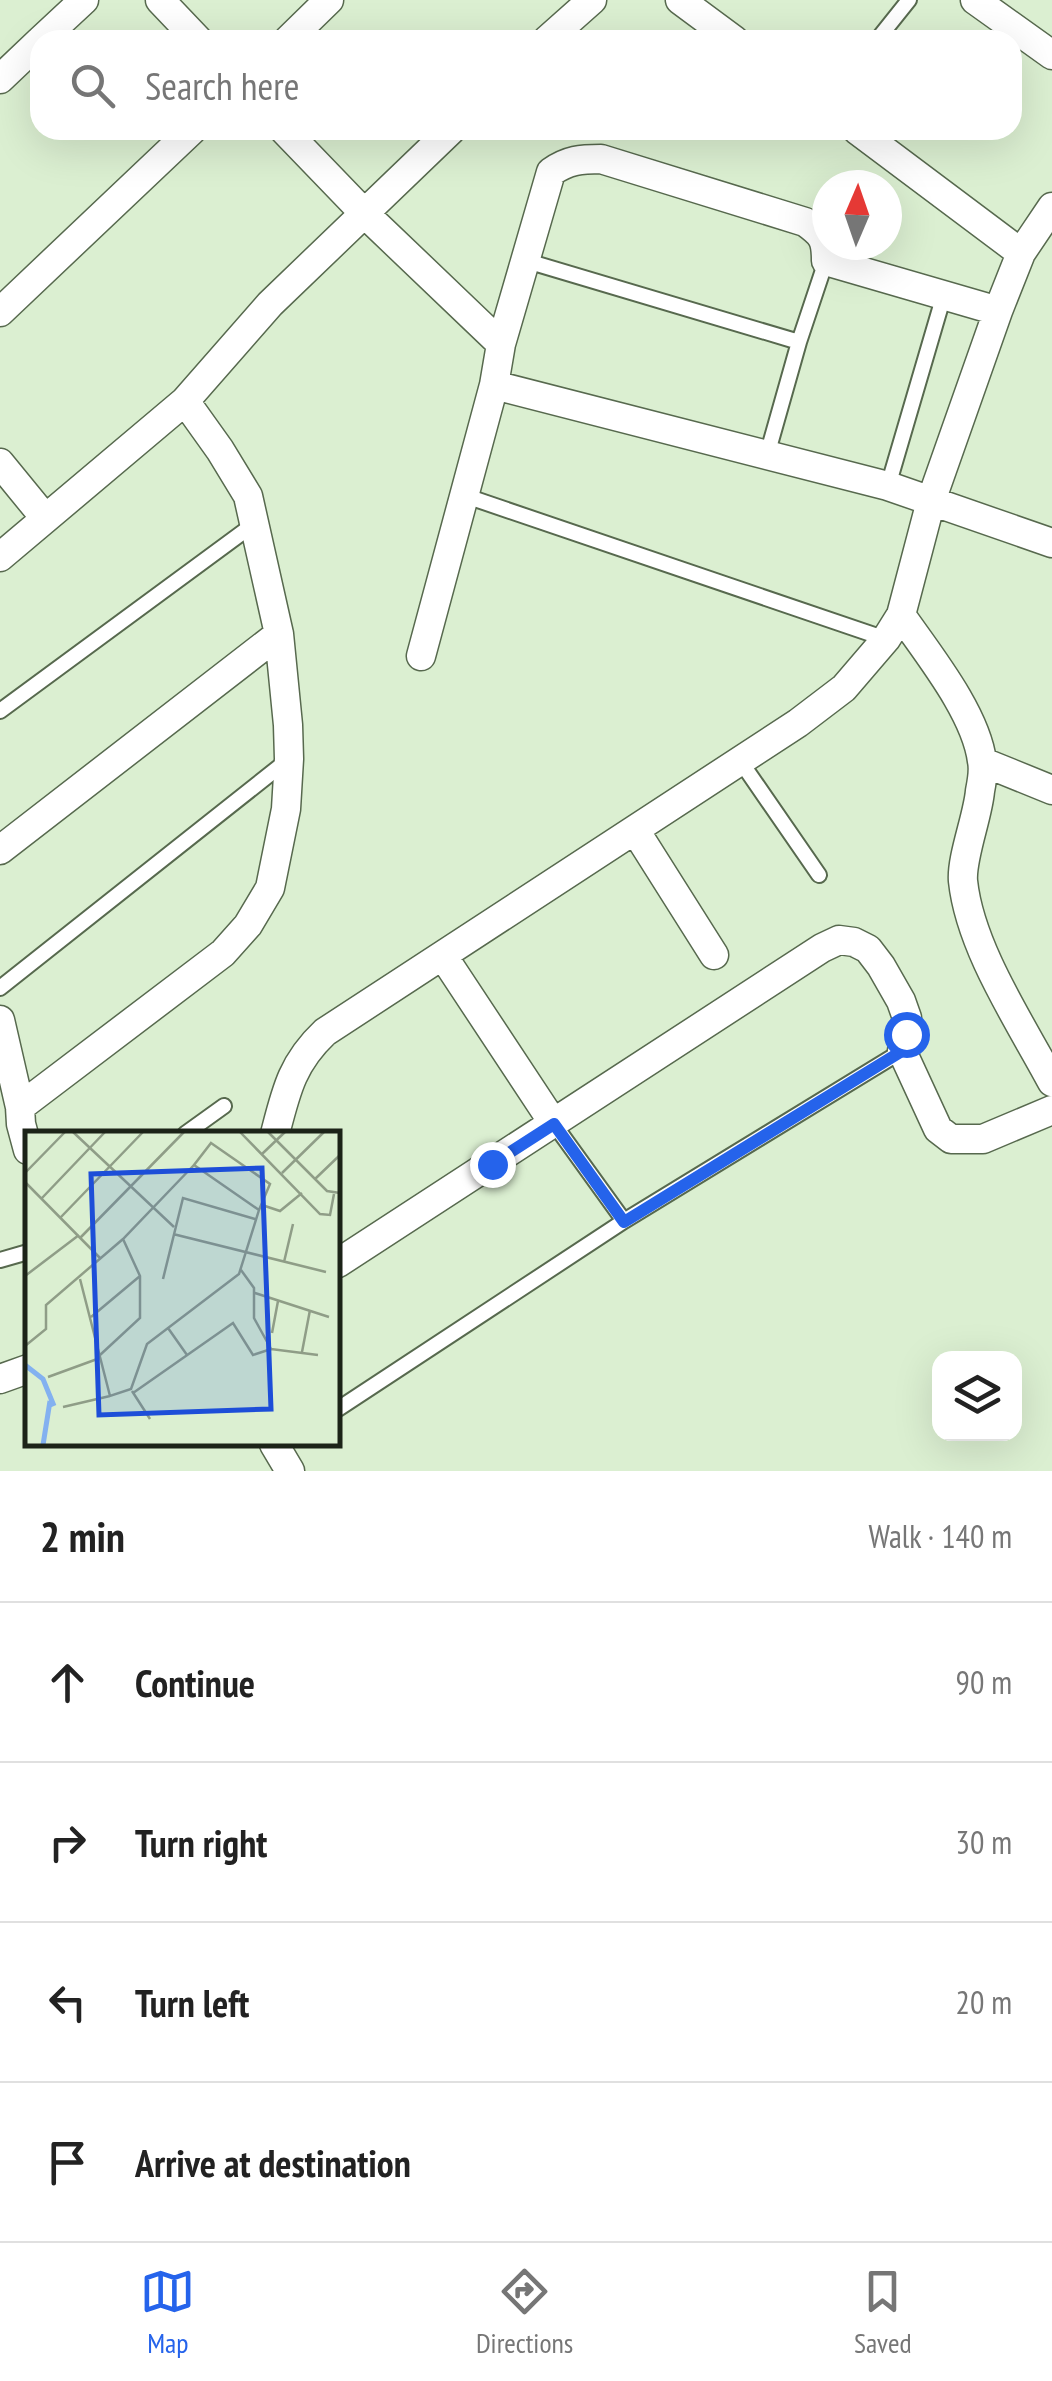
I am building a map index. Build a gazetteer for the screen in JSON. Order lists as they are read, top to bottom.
{
  "north": "top",
  "page": {
    "search": "Search here",
    "heading": ["2 min", "Walk · 140 m"],
    "list": [
      ["Continue", "90 m"],
      ["Turn right", "30 m"],
      ["Turn left", "20 m"],
      "Arrive at destination"
    ],
    "nav": ["Map", "Directions", "Saved"]
  }
}
